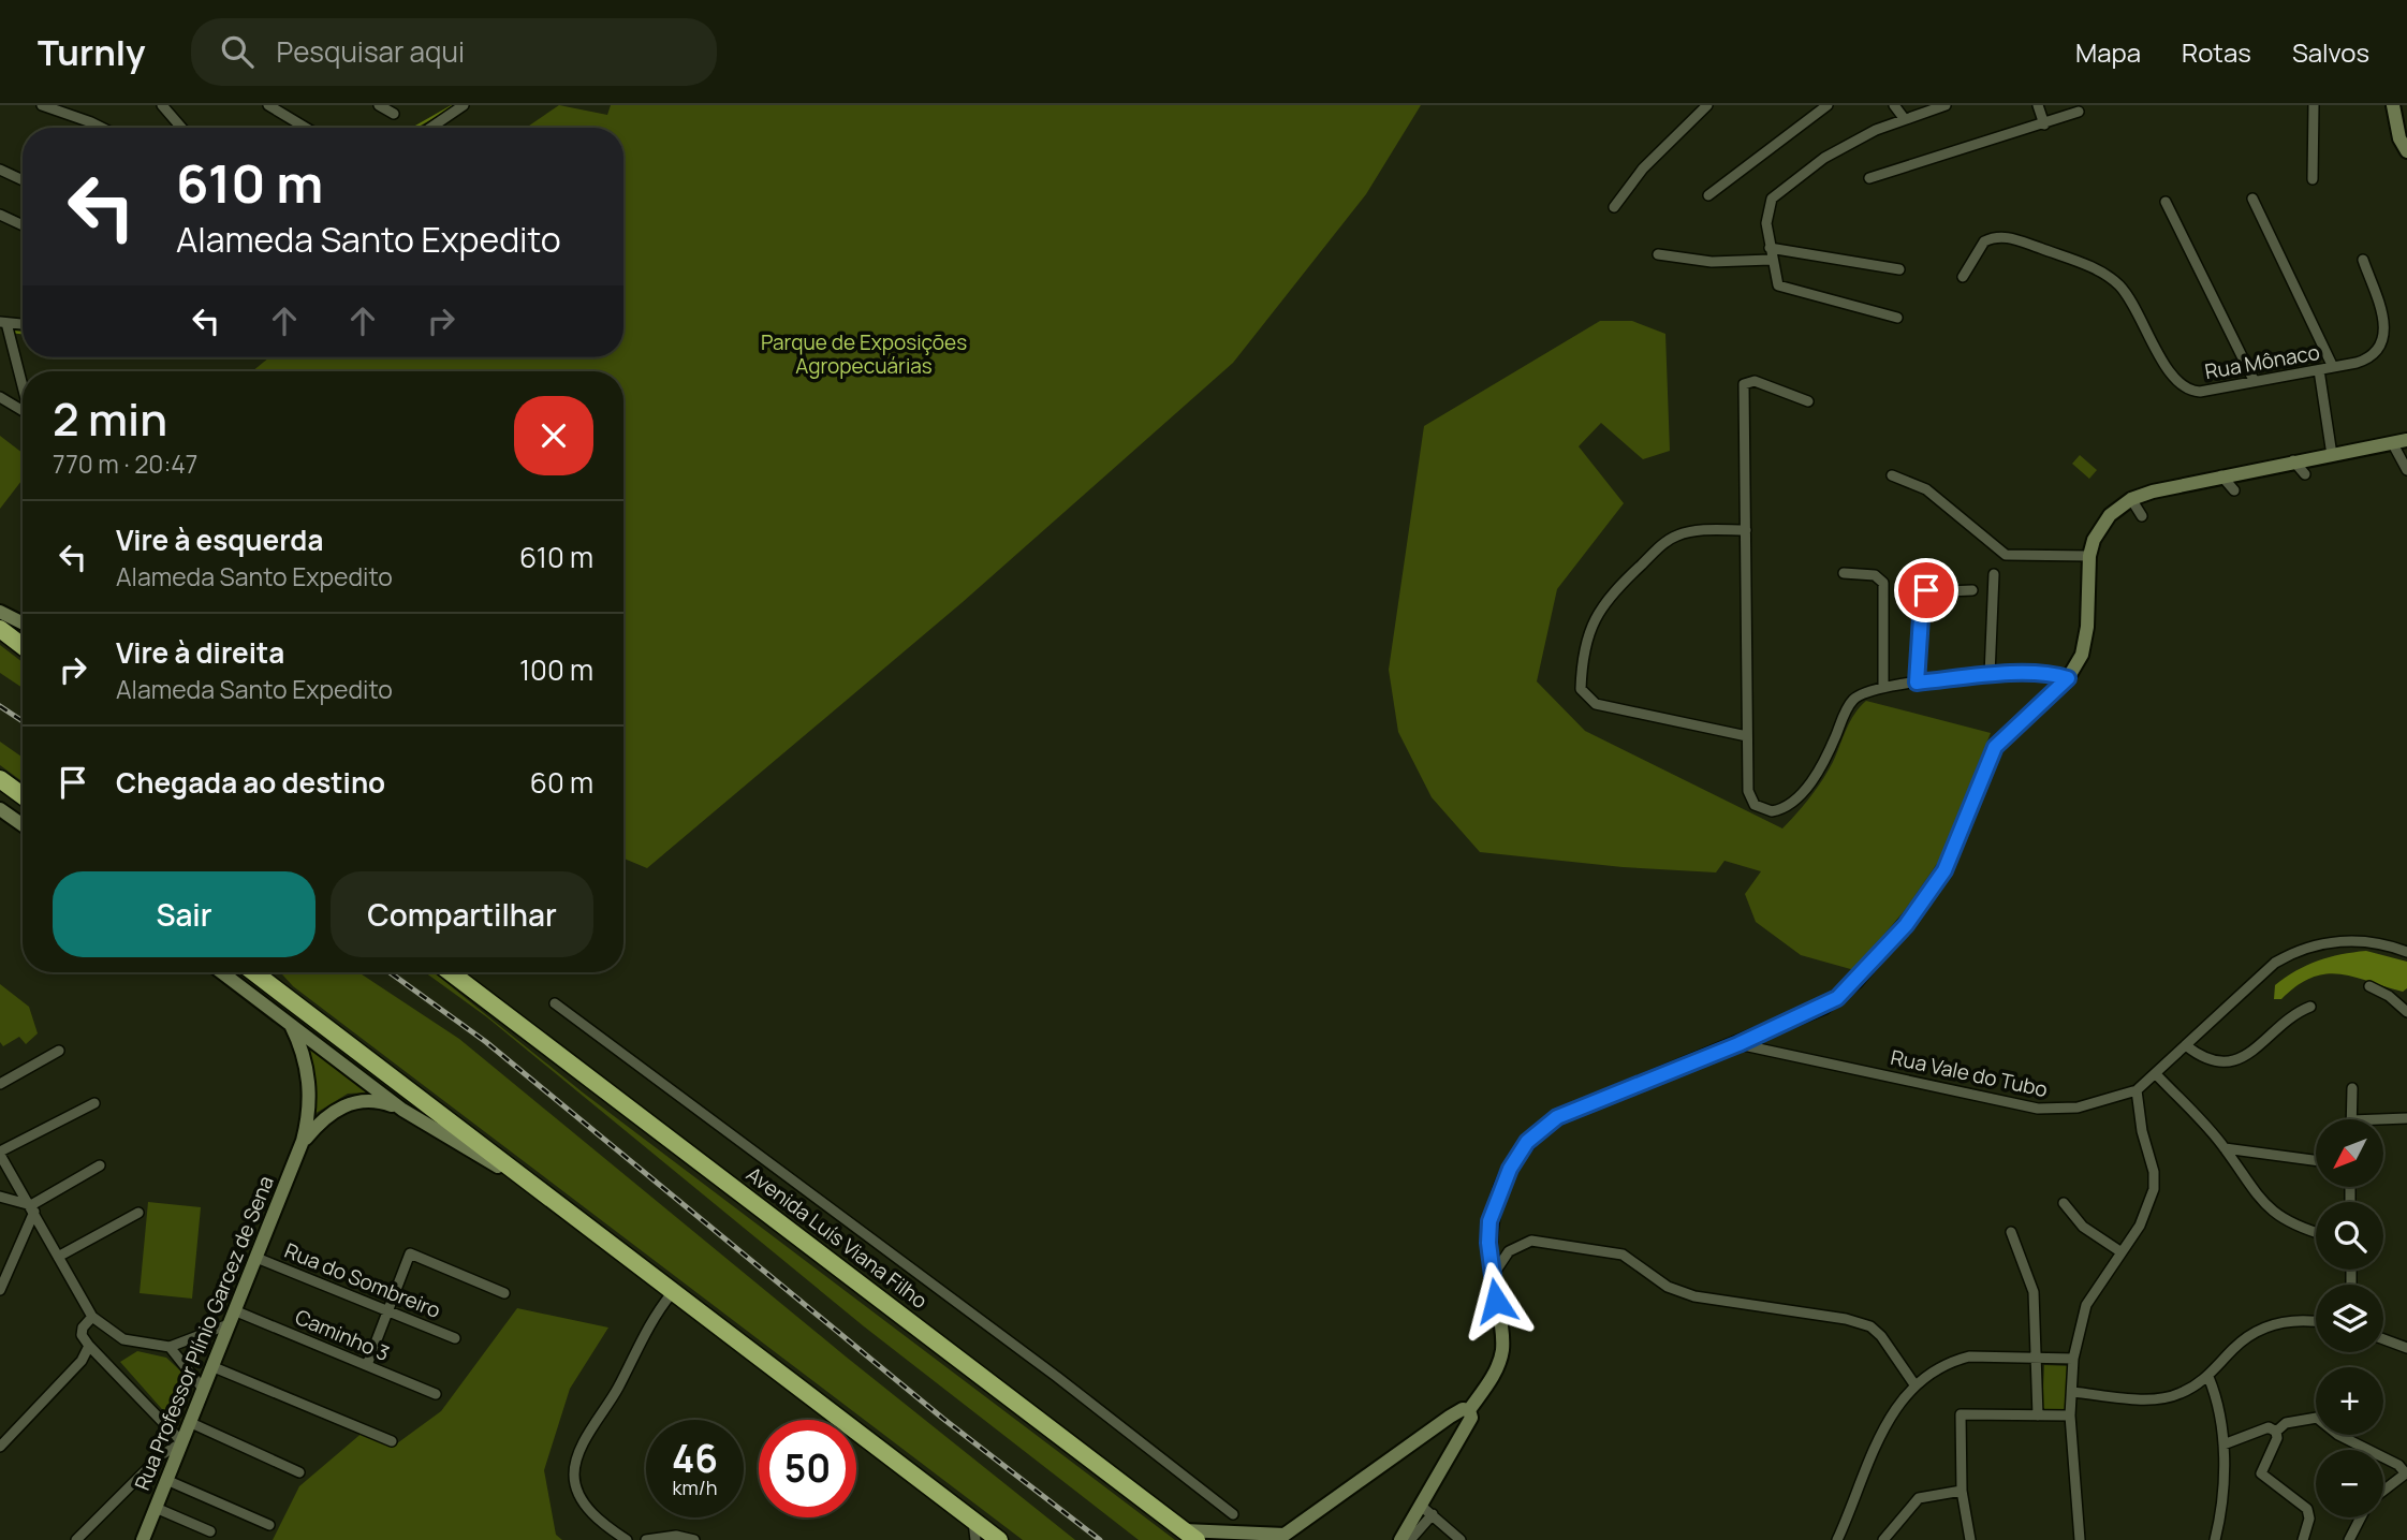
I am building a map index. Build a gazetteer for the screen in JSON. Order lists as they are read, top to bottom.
{
  "streets": {
    "highway": ["Avenida Luís Viana Filho"],
    "main road": ["Rua Professor Plínio Garcez de Sena"],
    "street": [
      "Rua Mônaco",
      "Rua Vale do Tubo",
      "Rua do Sombreiro",
      "Caminho 3"
    ]
  },
  "crossings": [
    ["Rua do Sombreiro", "Rua Professor Plínio Garcez de Sena"],
    ["Rua Professor Plínio Garcez de Sena", "Caminho 3"]
  ],
  "parks": ["Parque de Exposições Agropecuárias"],
  "north": "bottom left",
  "page": {
    "header": "Turnly",
    "search": "Pesquisar aqui",
    "nav": ["Mapa", "Rotas", "Salvos"],
    "turn": ["610 m", "Alameda Santo Expedito"],
    "heading": ["2 min", "770 m · 20:47"],
    "list": [
      {
        "name": "Vire à esquerda",
        "note": "Alameda Santo Expedito",
        "value": "610 m"
      },
      {
        "name": "Vire à direita",
        "note": "Alameda Santo Expedito",
        "value": "100 m"
      },
      {
        "name": "Chegada ao destino",
        "value": "60 m"
      }
    ],
    "buttons": ["Sair", "Compartilhar"],
    "map_buttons": ["+", "−"],
    "speed": "46 km/h",
    "limit": "50"
  }
}
